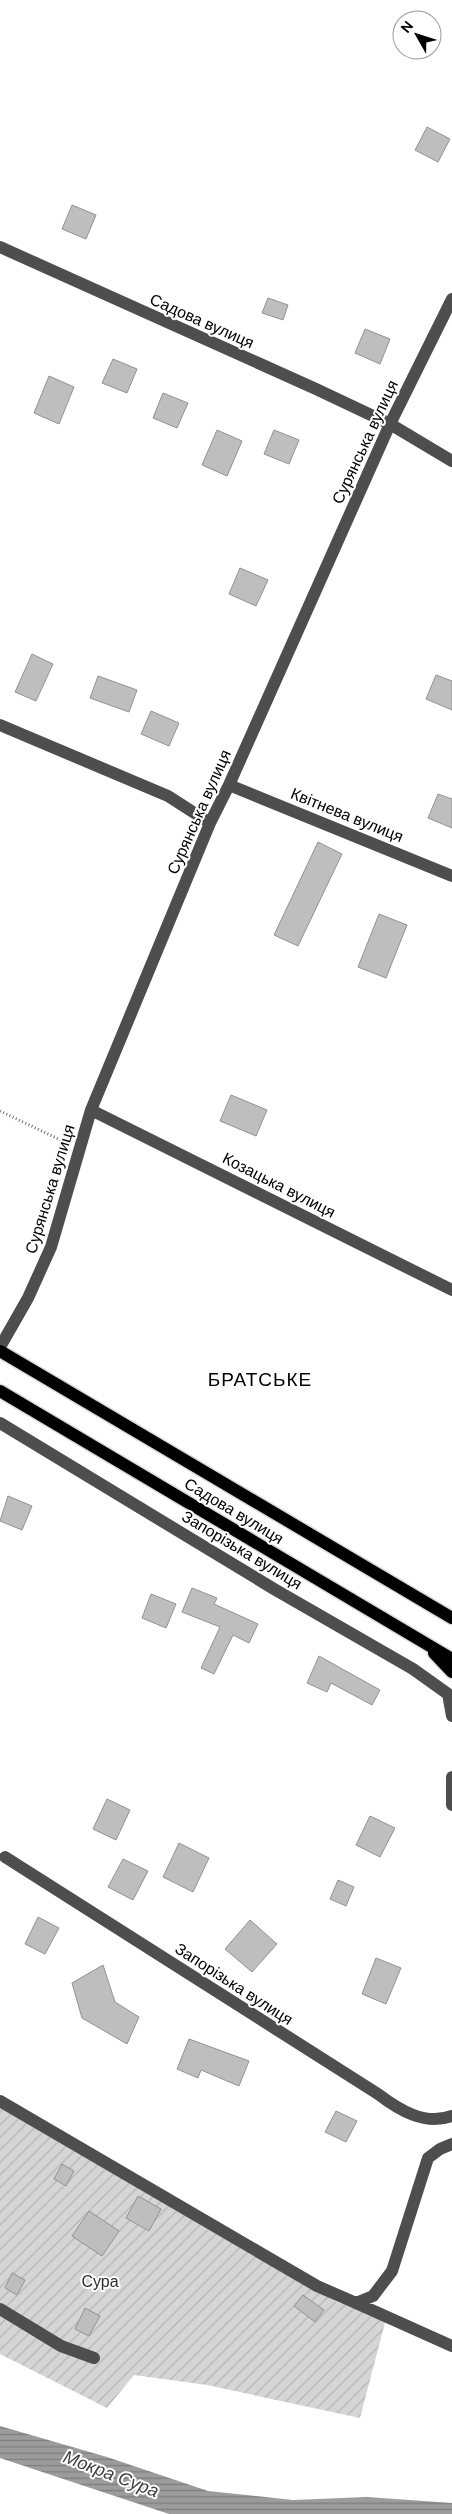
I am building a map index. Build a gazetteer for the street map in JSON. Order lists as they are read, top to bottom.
{
  "streets": {
    "main road": ["Садова вулиця"],
    "street": [
      "Сурянська вулиця",
      "Квітнева вулиця",
      "Козацька вулиця",
      "Запорізька вулиця"
    ]
  },
  "crossings": [
    ["Садова вулиця", "Сурянська вулиця"],
    ["Сурянська вулиця", "Квітнева вулиця"],
    ["Сурянська вулиця", "Козацька вулиця"]
  ],
  "districts": ["БРАТСЬКЕ"],
  "water": ["Мокра Сура"],
  "parks": ["Сура"],
  "north": "top left"
}
